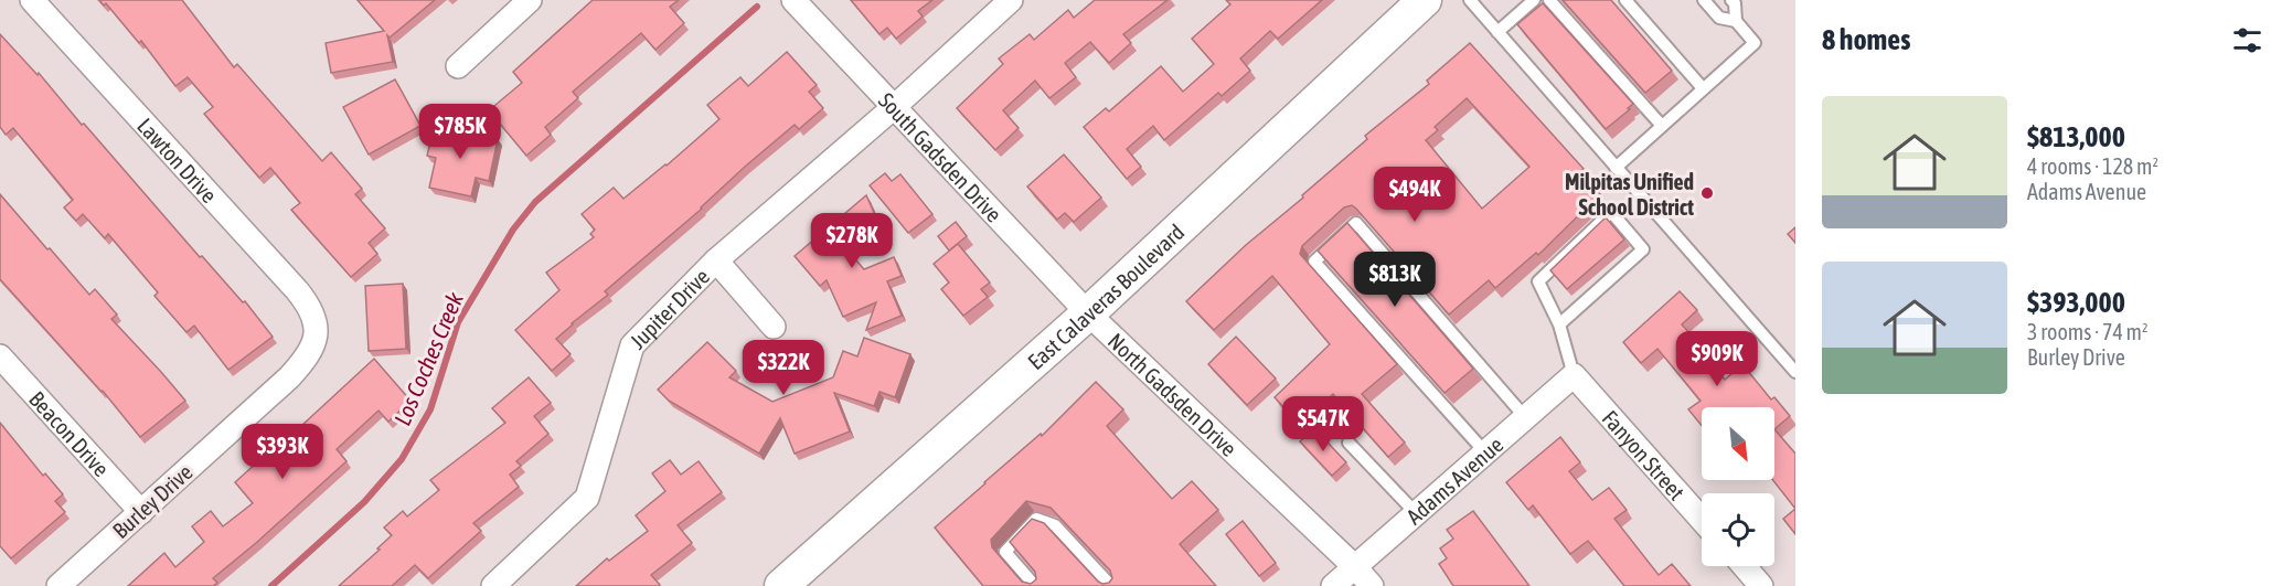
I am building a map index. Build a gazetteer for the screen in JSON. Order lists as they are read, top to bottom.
{
  "streets": {
    "main road": ["East Calaveras Boulevard"],
    "street": [
      "South Gadsden Drive",
      "Lawton Drive",
      "Jupiter Drive",
      "North Gadsden Drive",
      "Beacon Drive",
      "Fanyon Street",
      "Adams Avenue",
      "Burley Drive"
    ]
  },
  "crossings": [
    ["South Gadsden Drive", "East Calaveras Boulevard"],
    ["South Gadsden Drive", "Jupiter Drive"],
    ["South Gadsden Drive", "North Gadsden Drive"],
    ["Lawton Drive", "Burley Drive"],
    ["East Calaveras Boulevard", "North Gadsden Drive"],
    ["North Gadsden Drive", "Adams Avenue"],
    ["Beacon Drive", "Burley Drive"],
    ["Fanyon Street", "Adams Avenue"]
  ],
  "water": ["Los Coches Creek"],
  "places": ["Milpitas Unified School District"],
  "north": "bottom right",
  "page": {
    "heading": "8 homes",
    "list": [
      {
        "name": "$813,000",
        "note": "4 rooms · 128 m² · Adams Avenue"
      },
      {
        "name": "$393,000",
        "note": "3 rooms · 74 m² · Burley Drive"
      }
    ],
    "price": [
      "$785K",
      "$494K",
      "$278K",
      "$813K",
      "$909K",
      "$322K",
      "$547K",
      "$393K"
    ]
  }
}
